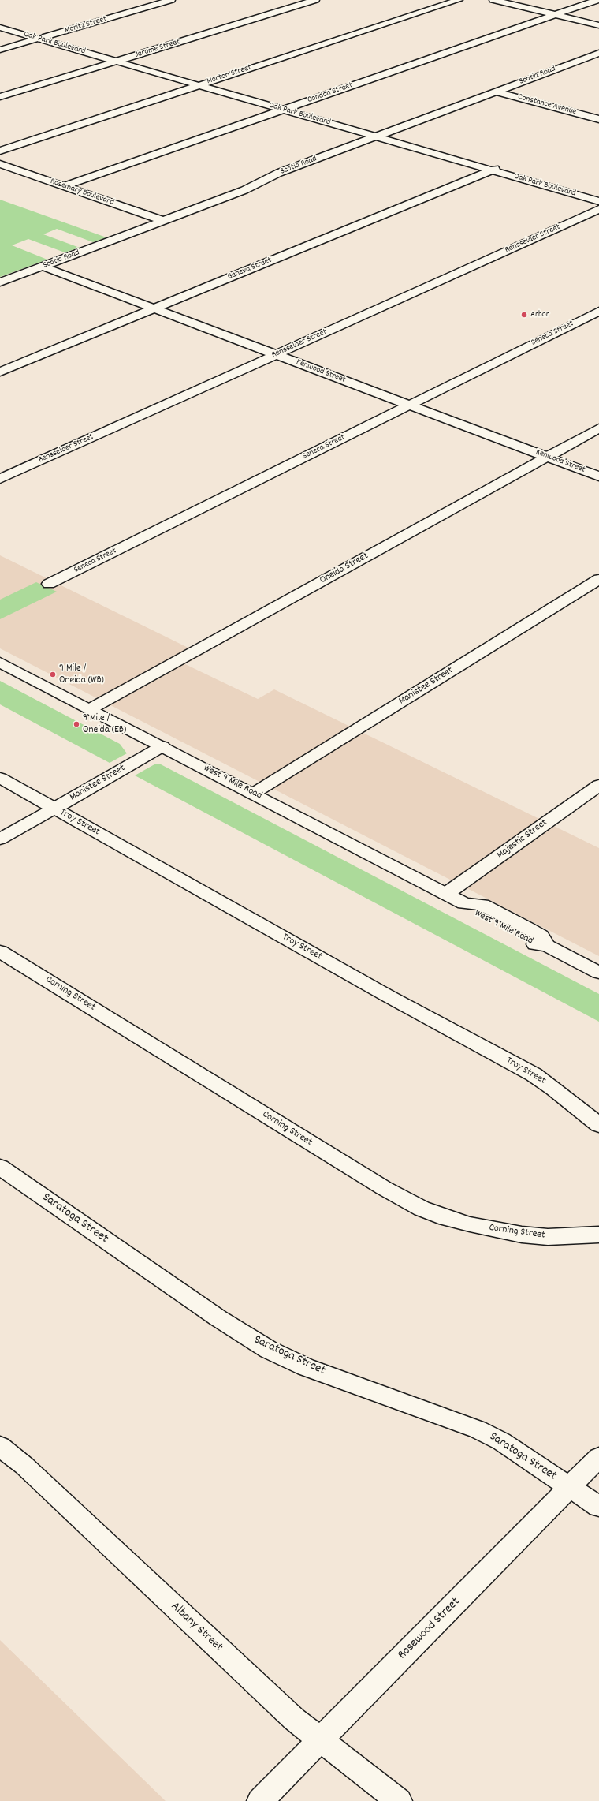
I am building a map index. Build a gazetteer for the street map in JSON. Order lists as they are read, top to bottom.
{
  "streets": {
    "street": [
      "Moritz Street",
      "Oak Park Boulevard",
      "Jerome Street",
      "Morton Street",
      "Scotia Road",
      "Condon Street",
      "Constance Avenue",
      "Rosemary Boulevard",
      "Rensselaer Street",
      "Geneva Street",
      "Seneca Street",
      "Kenwood Street",
      "Oneida Street",
      "Manistee Street",
      "West 9 Mile Road",
      "Troy Street",
      "Majestic Street",
      "Corning Street",
      "Saratoga Street",
      "Albany Street",
      "Rosewood Street"
    ]
  },
  "crossings": [
    ["Moritz Street", "Oak Park Boulevard"],
    ["Oak Park Boulevard", "Jerome Street"],
    ["Oak Park Boulevard", "Morton Street"],
    ["Oak Park Boulevard", "Scotia Road"],
    ["Oak Park Boulevard", "Condon Street"],
    ["Oak Park Boulevard", "Geneva Street"],
    ["Scotia Road", "Constance Avenue"],
    ["Scotia Road", "Rosemary Boulevard"],
    ["Scotia Road", "Kenwood Street"],
    ["Condon Street", "Rosemary Boulevard"],
    ["Rensselaer Street", "Kenwood Street"],
    ["Geneva Street", "Kenwood Street"],
    ["Seneca Street", "Kenwood Street"],
    ["Kenwood Street", "Oneida Street"],
    ["Oneida Street", "West 9 Mile Road"],
    ["Manistee Street", "West 9 Mile Road"],
    ["Manistee Street", "Troy Street"],
    ["West 9 Mile Road", "Majestic Street"],
    ["Saratoga Street", "Rosewood Street"],
    ["Albany Street", "Rosewood Street"]
  ],
  "places": ["Arbor", "9 Mile / Oneida (WB)", "9 Mile / Oneida (EB)"]
}
